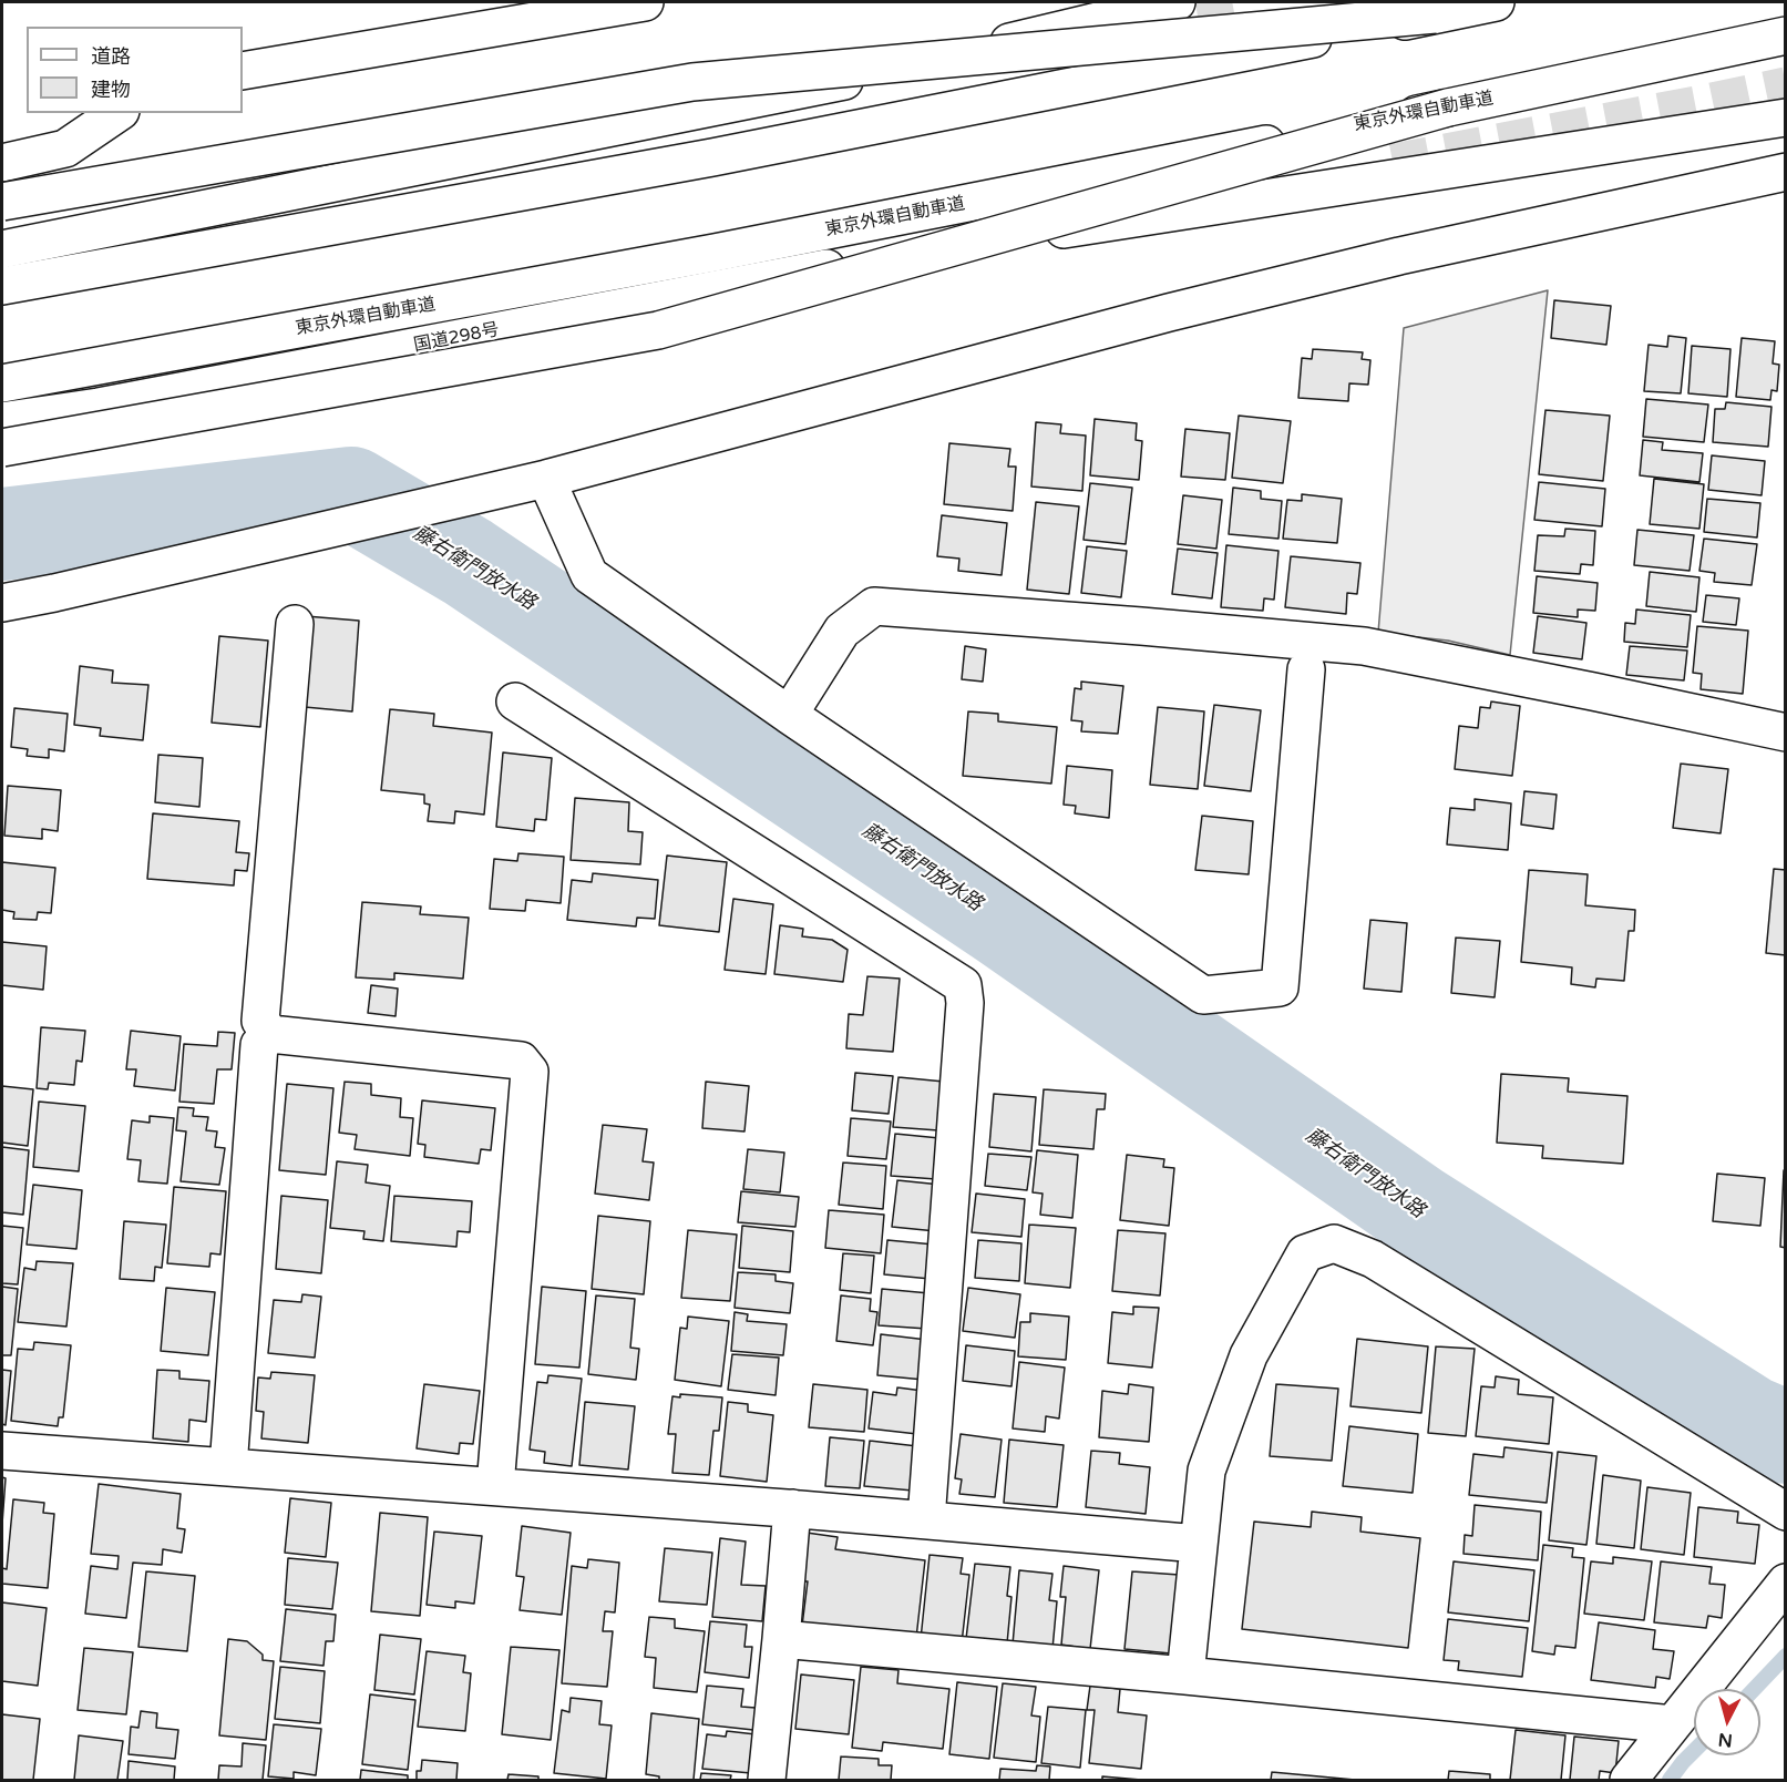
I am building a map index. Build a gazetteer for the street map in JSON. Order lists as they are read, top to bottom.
{
  "streets": {
    "main road": ["東京外環自動車道", "国道298号"]
  },
  "water": ["藤右衛門放水路"],
  "legend": ["道路", "建物"],
  "north": "bottom"
}
